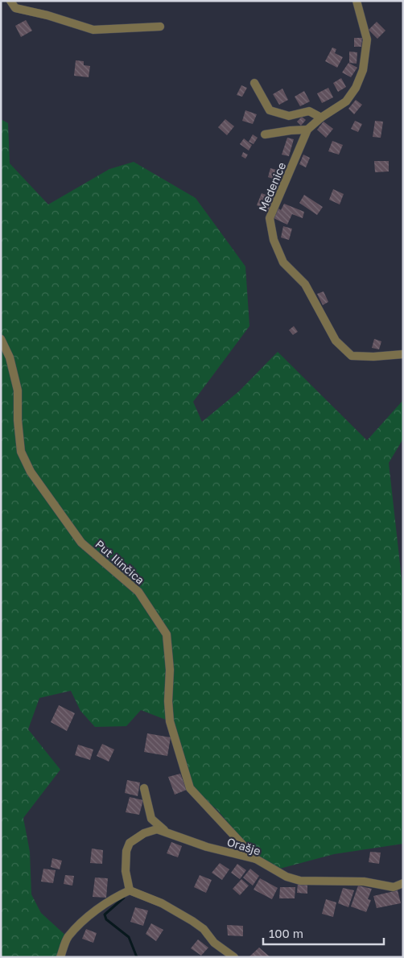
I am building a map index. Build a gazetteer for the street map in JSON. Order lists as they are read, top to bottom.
{
  "streets": {
    "street": ["Medenice", "Put Ilinčica", "Orašje"]
  },
  "crossings": [
    ["Put Ilinčica", "Orašje"]
  ],
  "scale_bar": "100 m"
}
